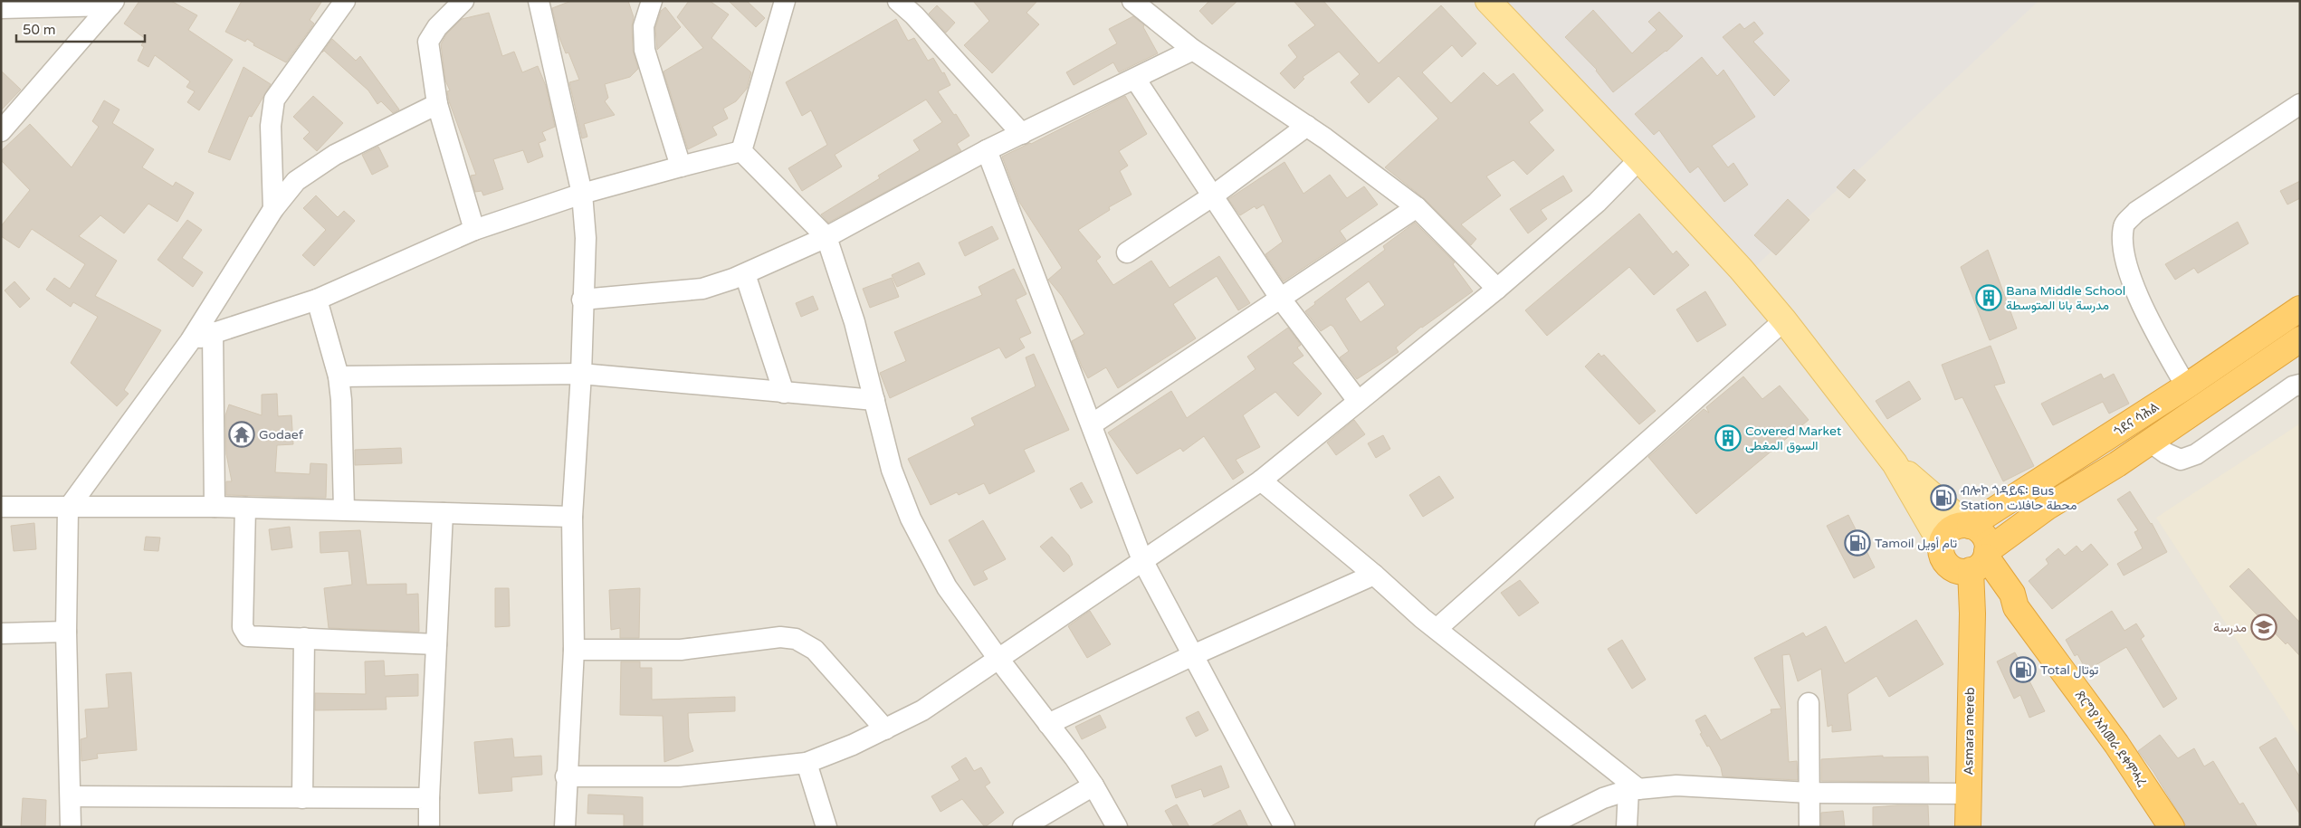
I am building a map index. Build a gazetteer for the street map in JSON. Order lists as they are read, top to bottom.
{
  "streets": {
    "highway": ["ጎደና ሳሕል", "Asmara mereb", "ጽርግያ አስመራ ደቀምሓረ"]
  },
  "crossings": [
    ["ጎደና ሳሕል", "Asmara mereb"],
    ["ጎደና ሳሕል", "ጽርግያ አስመራ ደቀምሓረ"],
    ["Asmara mereb", "ጽርግያ አስመራ ደቀምሓረ"]
  ],
  "places": {
    "building": ["Bana Middle School مدرسة بانا المتوسطة", "Covered Market السوق المغطى"],
    "temple": ["Godaef"],
    "fuel station": ["ብሎኮ ጎዳይፍ፡ Bus Station محطة حافلات", "Tamoil تام أويل", "Total توتال"],
    "school or university": ["مدرسة"]
  },
  "scale_bar": "50 m"
}
